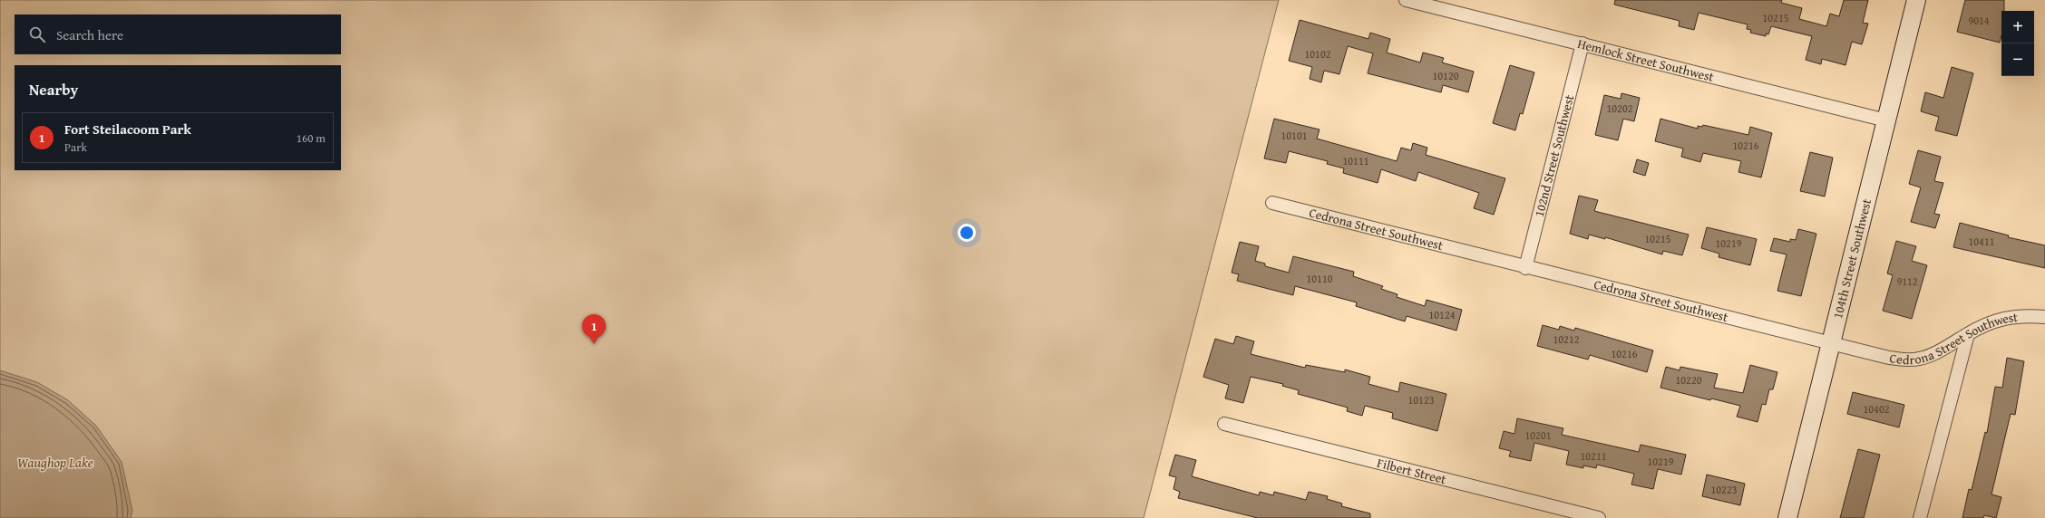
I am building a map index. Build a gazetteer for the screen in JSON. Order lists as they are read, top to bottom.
{
  "streets": {
    "street": [
      "Hemlock Street Southwest",
      "102nd Street Southwest",
      "Cedrona Street Southwest",
      "104th Street Southwest",
      "Filbert Street"
    ]
  },
  "crossings": [
    ["Hemlock Street Southwest", "102nd Street Southwest"],
    ["Hemlock Street Southwest", "104th Street Southwest"],
    ["102nd Street Southwest", "Cedrona Street Southwest"],
    ["Cedrona Street Southwest", "104th Street Southwest"]
  ],
  "water": ["Waughop Lake"],
  "house_numbers": [
    "10215",
    "9014",
    "10102",
    "10120",
    "10202",
    "10101",
    "10216",
    "10111",
    "10215",
    "10411",
    "10219",
    "10110",
    "9112",
    "10124",
    "10212",
    "10216",
    "10220",
    "10123",
    "10402",
    "10201",
    "10211",
    "10219",
    "10223"
  ],
  "page": {
    "map_buttons": ["+", "−"],
    "search": "Search here",
    "heading": "Nearby",
    "list": [
      {
        "mark": "1",
        "name": "Fort Steilacoom Park",
        "note": "Park",
        "value": "160 m"
      }
    ],
    "pins": "1"
  }
}
